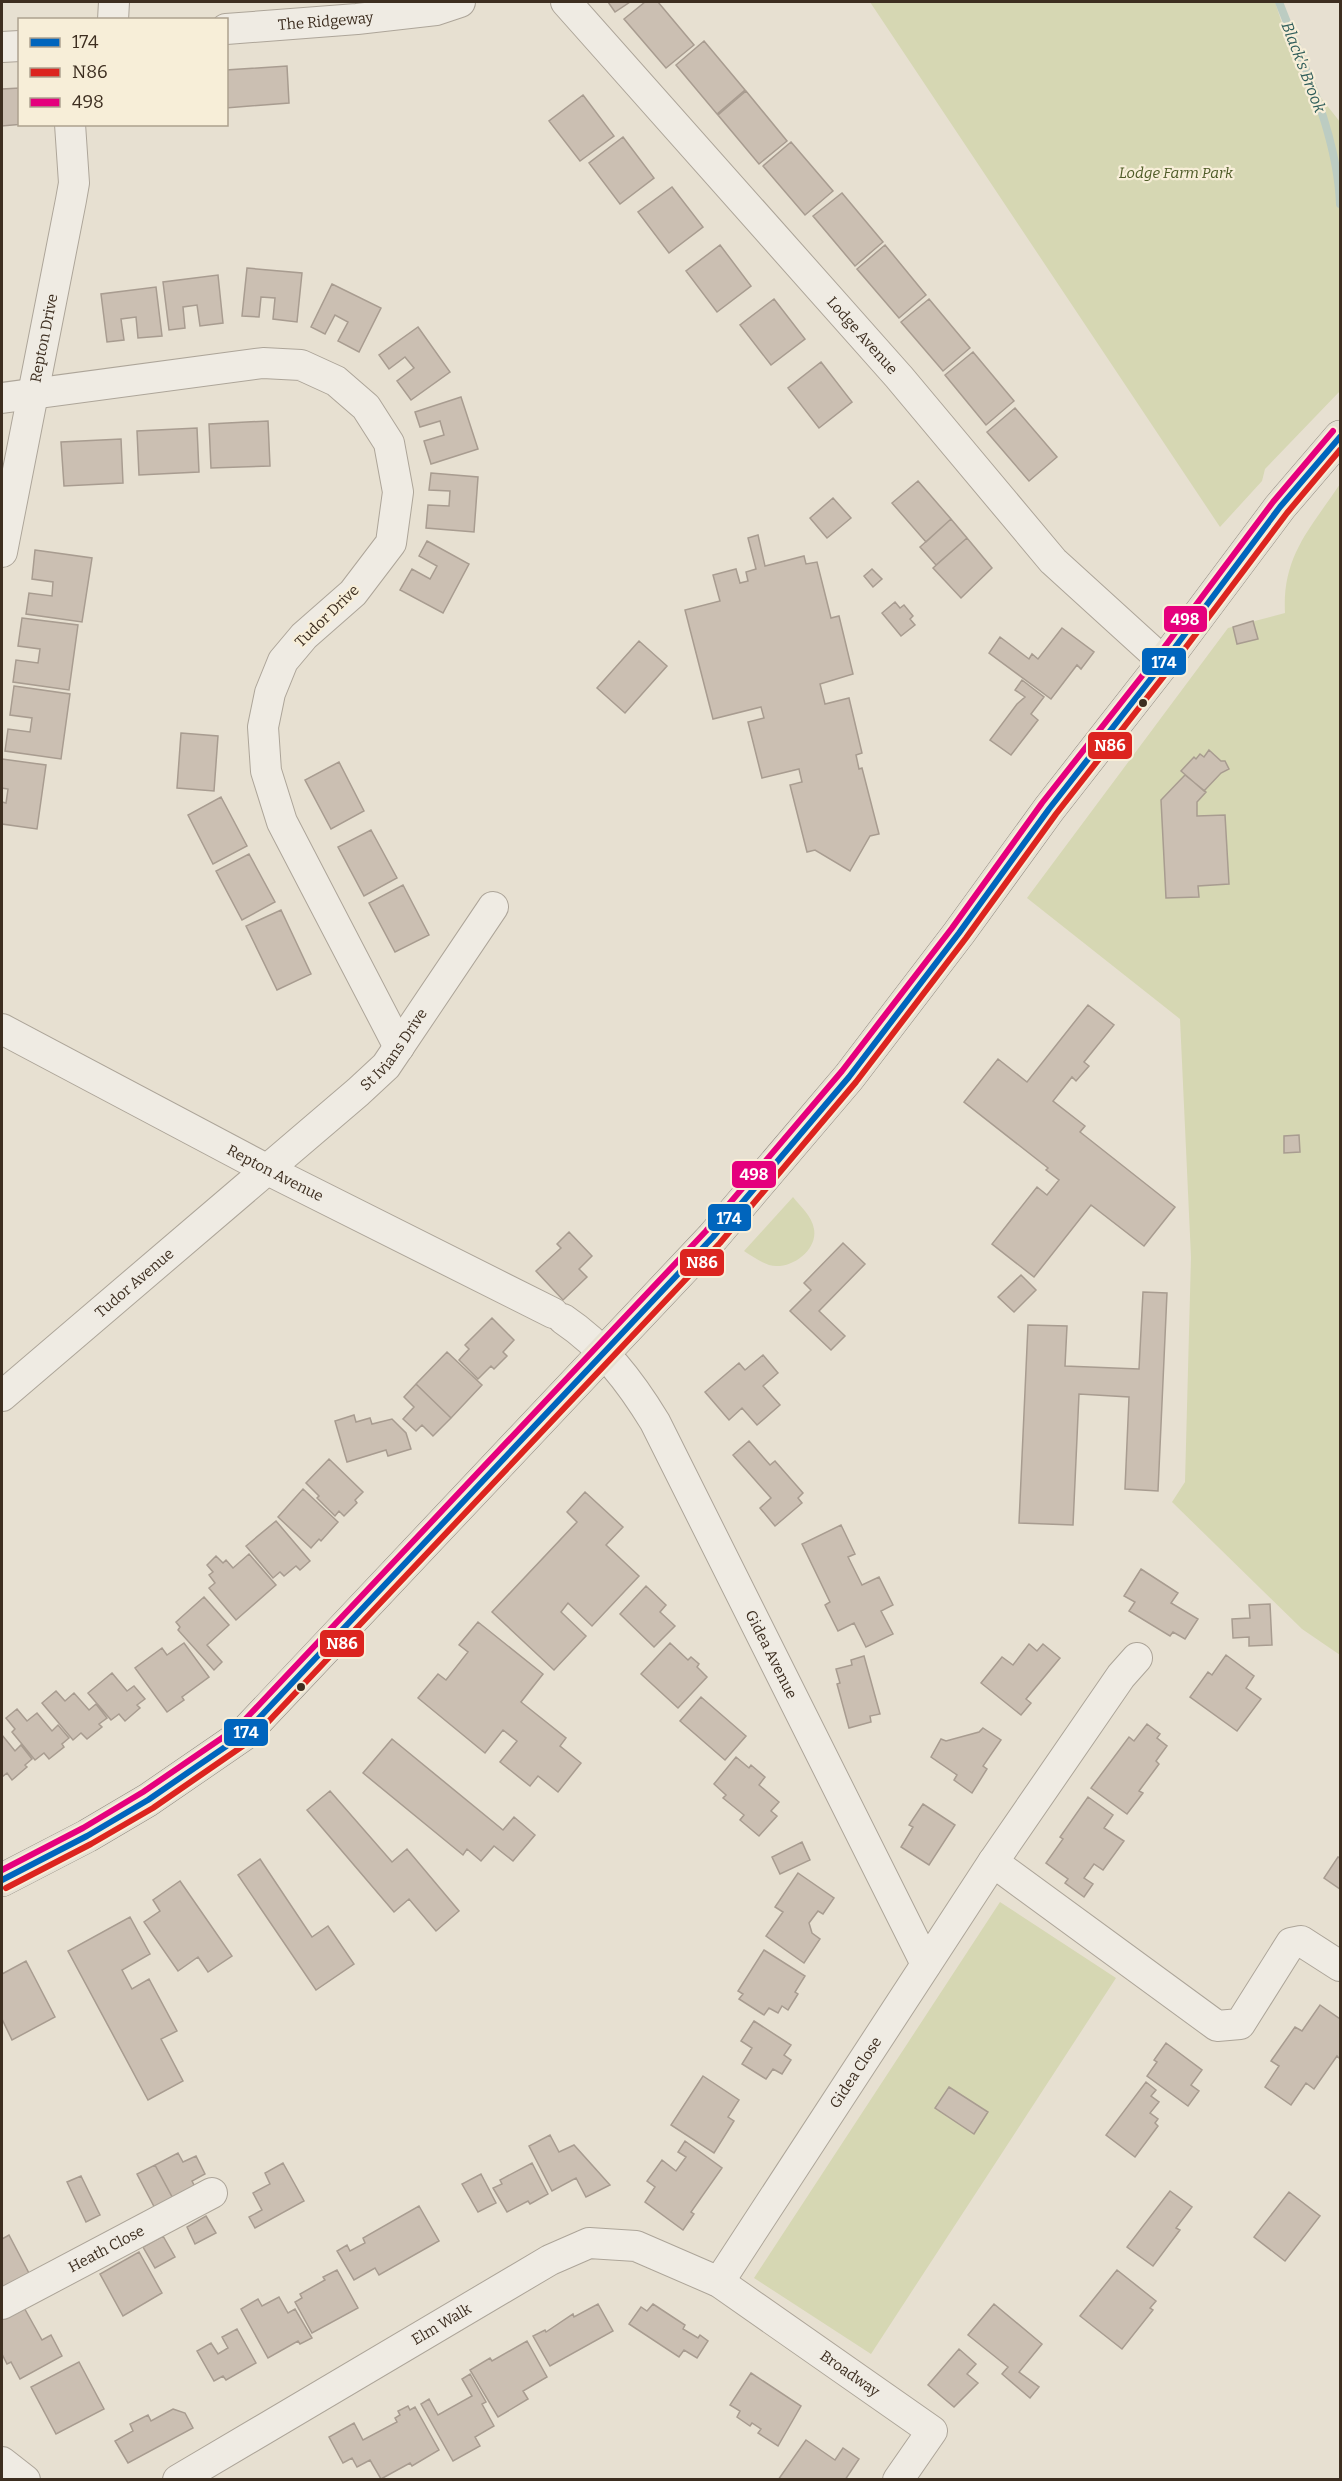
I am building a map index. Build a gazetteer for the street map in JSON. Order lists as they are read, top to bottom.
{
  "streets": {
    "street": [
      "The Ridgeway",
      "Lodge Avenue",
      "Repton Drive",
      "Tudor Drive",
      "St Ivians Drive",
      "Repton Avenue",
      "Tudor Avenue",
      "Gidea Avenue",
      "Gidea Close",
      "Heath Close",
      "Elm Walk",
      "Broadway"
    ]
  },
  "crossings": [
    ["Repton Drive", "Tudor Drive"],
    ["Tudor Drive", "St Ivians Drive"],
    ["St Ivians Drive", "Repton Avenue"],
    ["St Ivians Drive", "Tudor Avenue"],
    ["Repton Avenue", "Tudor Avenue"],
    ["Repton Avenue", "Gidea Avenue"],
    ["Gidea Avenue", "Gidea Close"],
    ["Gidea Close", "Elm Walk"],
    ["Gidea Close", "Broadway"],
    ["Elm Walk", "Broadway"]
  ],
  "water": ["Black's Brook"],
  "parks": ["Lodge Farm Park"],
  "lines": ["transit line 498", "transit line 174", "transit line N86"],
  "legend": ["174", "N86", "498"]
}
